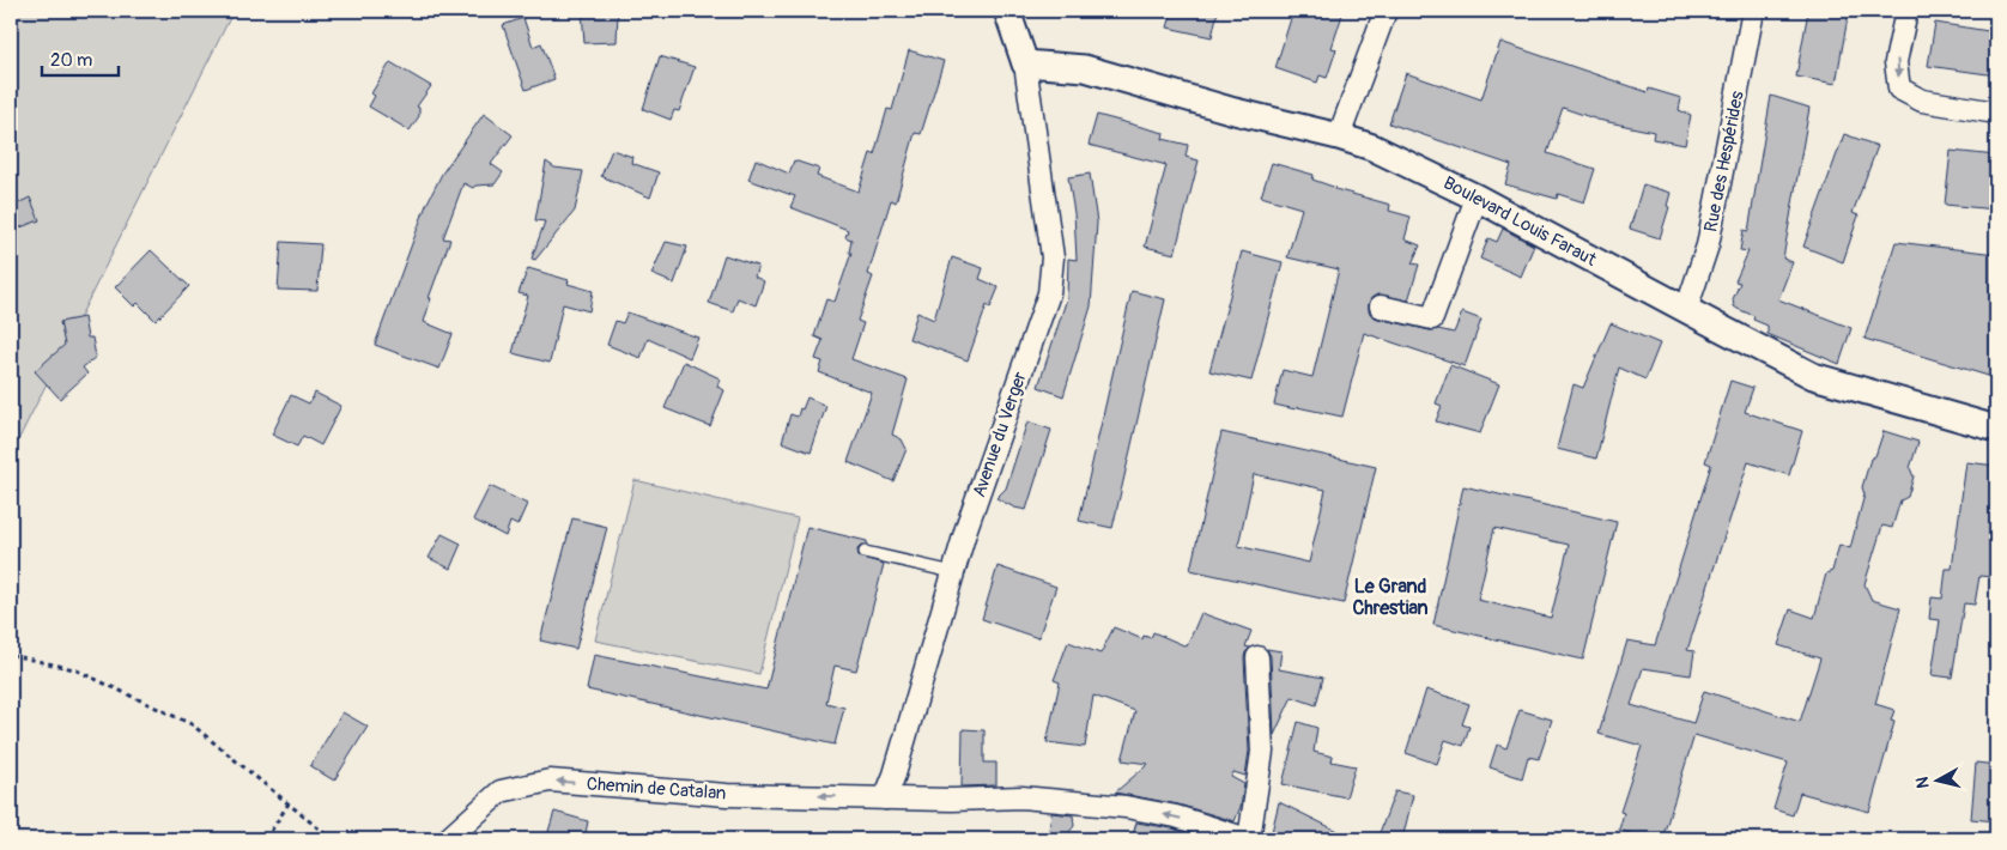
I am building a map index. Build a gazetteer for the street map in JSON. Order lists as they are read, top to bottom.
{
  "streets": {
    "street": [
      "Rue des Hespérides",
      "Boulevard Louis Faraut",
      "Avenue du Verger",
      "Chemin de Catalan"
    ]
  },
  "crossings": [
    ["Rue des Hespérides", "Boulevard Louis Faraut"],
    ["Boulevard Louis Faraut", "Avenue du Verger"],
    ["Avenue du Verger", "Chemin de Catalan"]
  ],
  "one_way": ["Chemin de Catalan"],
  "districts": ["Le Grand Chrestian"],
  "scale_bar": "20 m",
  "north": "left"
}
